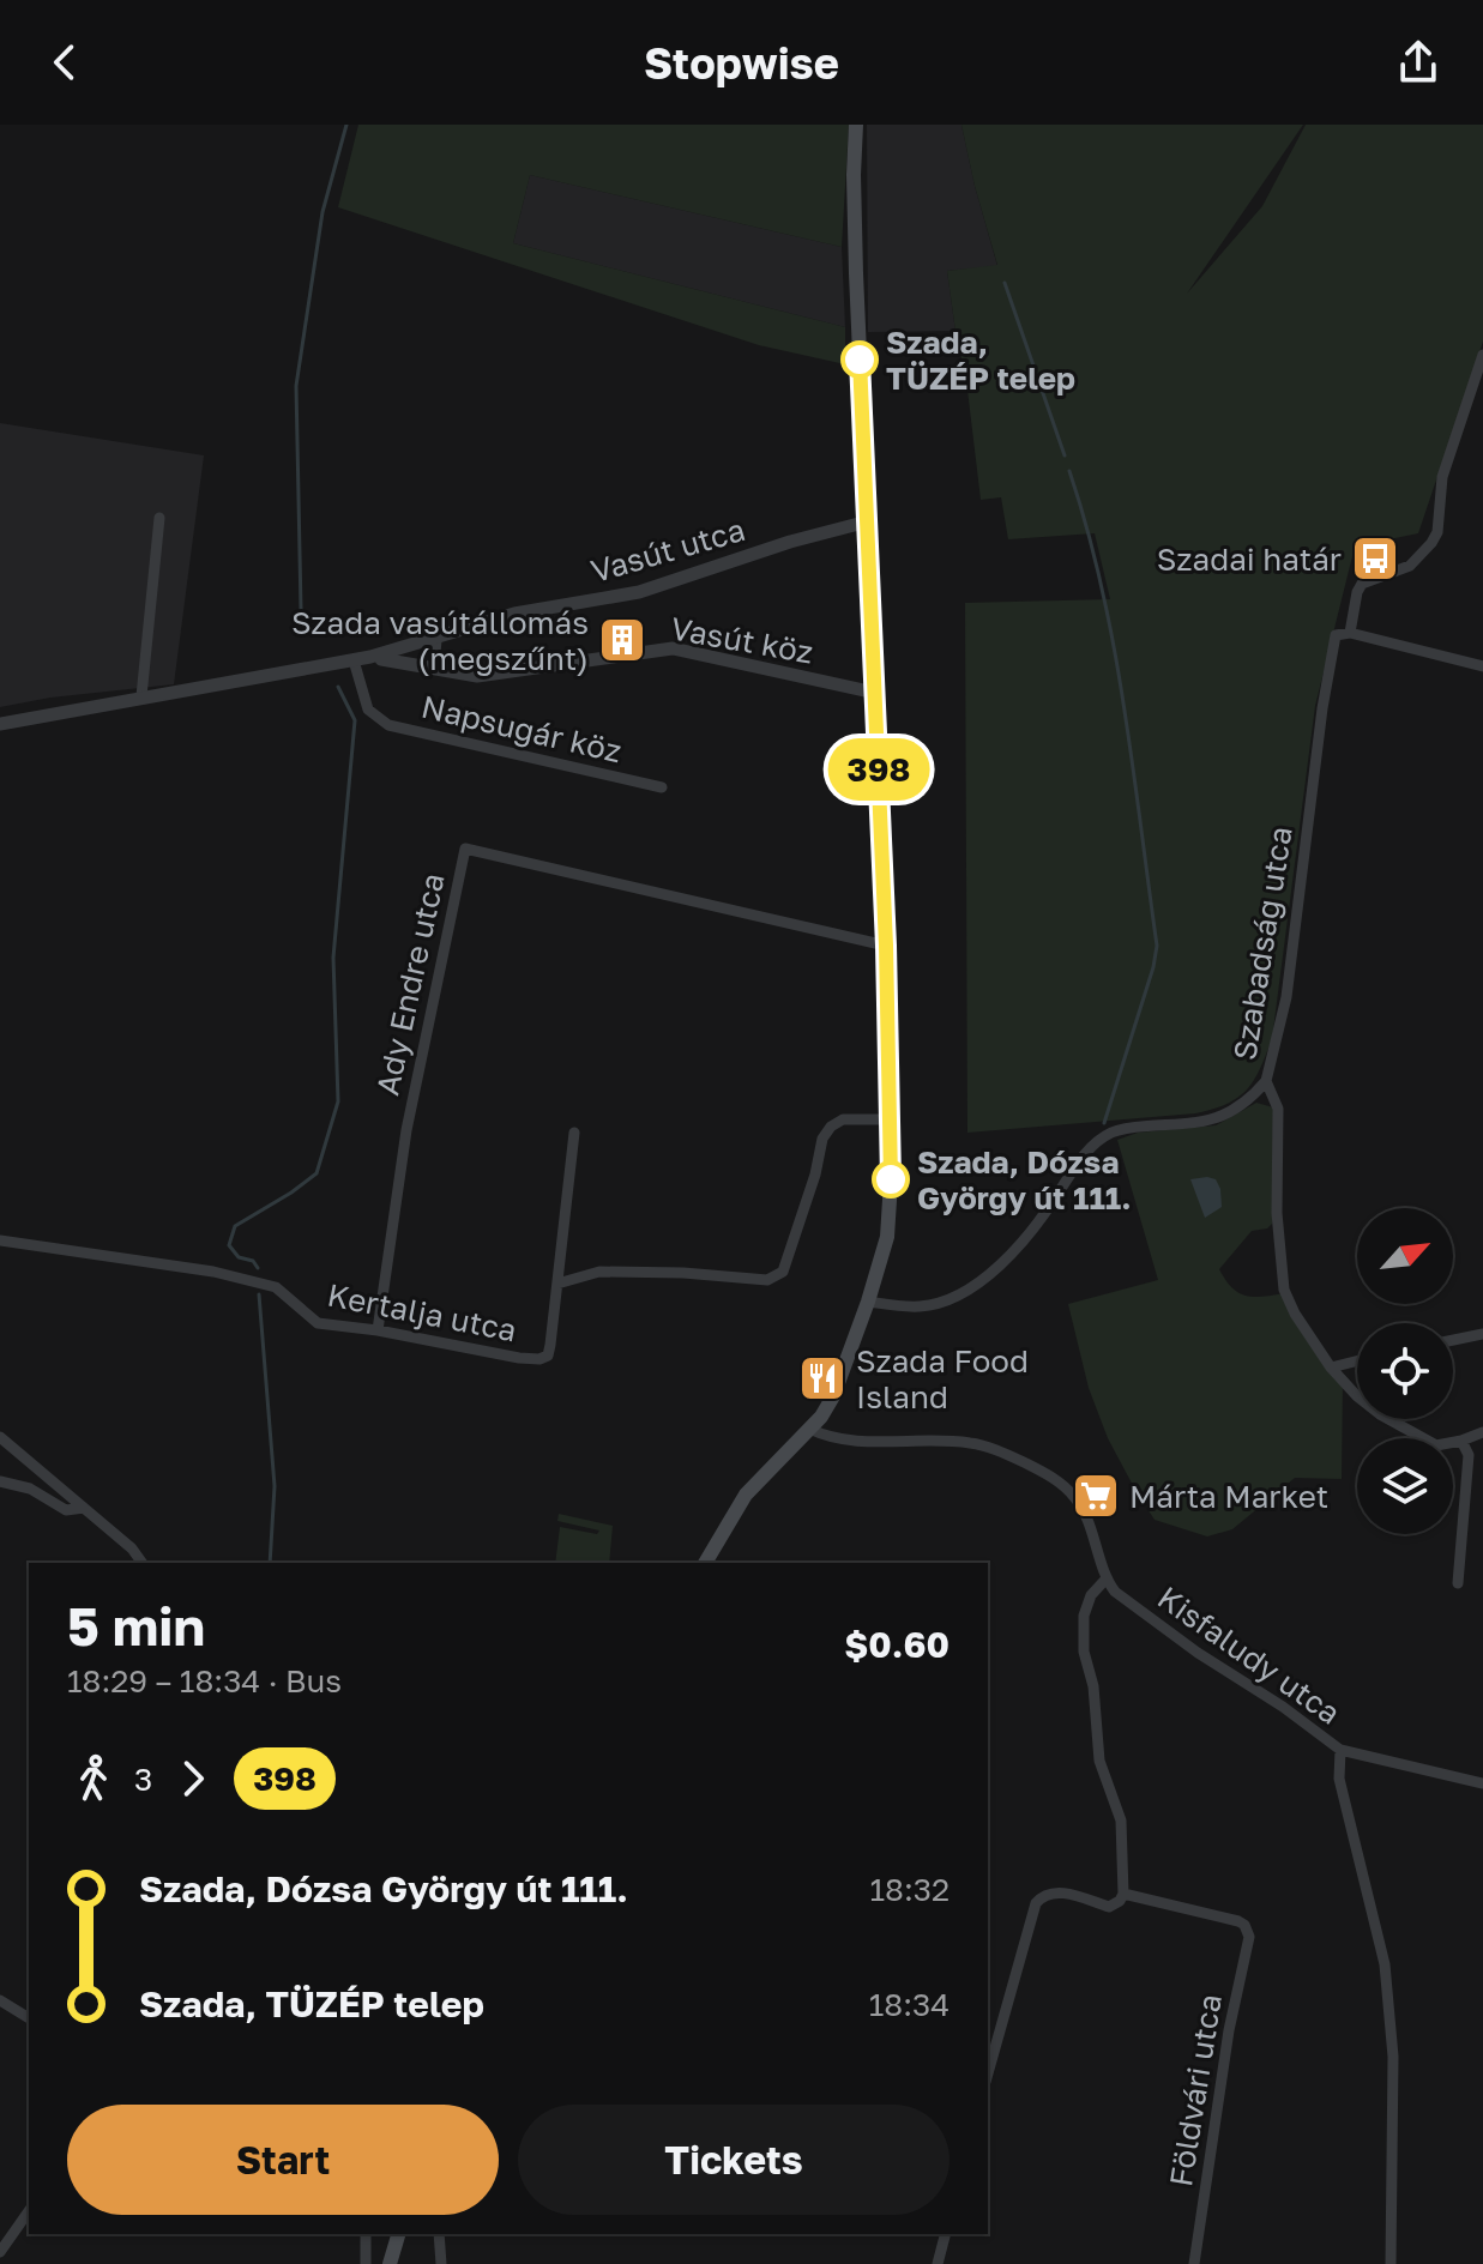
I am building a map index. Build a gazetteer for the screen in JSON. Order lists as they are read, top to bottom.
{
  "streets": {
    "street": [
      "Vasút utca",
      "Vasút köz",
      "Napsugár köz",
      "Szabadság utca",
      "Ady Endre utca",
      "Kertalja utca",
      "Kisfaludy utca",
      "Földvári utca"
    ]
  },
  "crossings": [
    ["Vasút utca", "Vasút köz"],
    ["Vasút utca", "Napsugár köz"],
    ["Ady Endre utca", "Kertalja utca"]
  ],
  "places": {
    "other": ["Szada, TÜZÉP telep", "Szada, Dózsa György út 111."],
    "bus stop": ["Szadai határ"],
    "building": ["Szada vasútállomás (megszűnt)"],
    "restaurant": ["Szada Food Island"],
    "supermarket": ["Márta Market"]
  },
  "lines": ["bus line 398"],
  "north": "top right",
  "page": {
    "header": "Stopwise",
    "on_map": "398",
    "heading": ["5 min", "18:29 – 18:34 · Bus", "$0.60"],
    "legs": ["3", "398"],
    "list": [
      {
        "name": "Szada, Dózsa György út 111.",
        "value": "18:32"
      },
      {
        "name": "Szada, TÜZÉP telep",
        "value": "18:34"
      }
    ],
    "buttons": ["Start", "Tickets"]
  }
}
